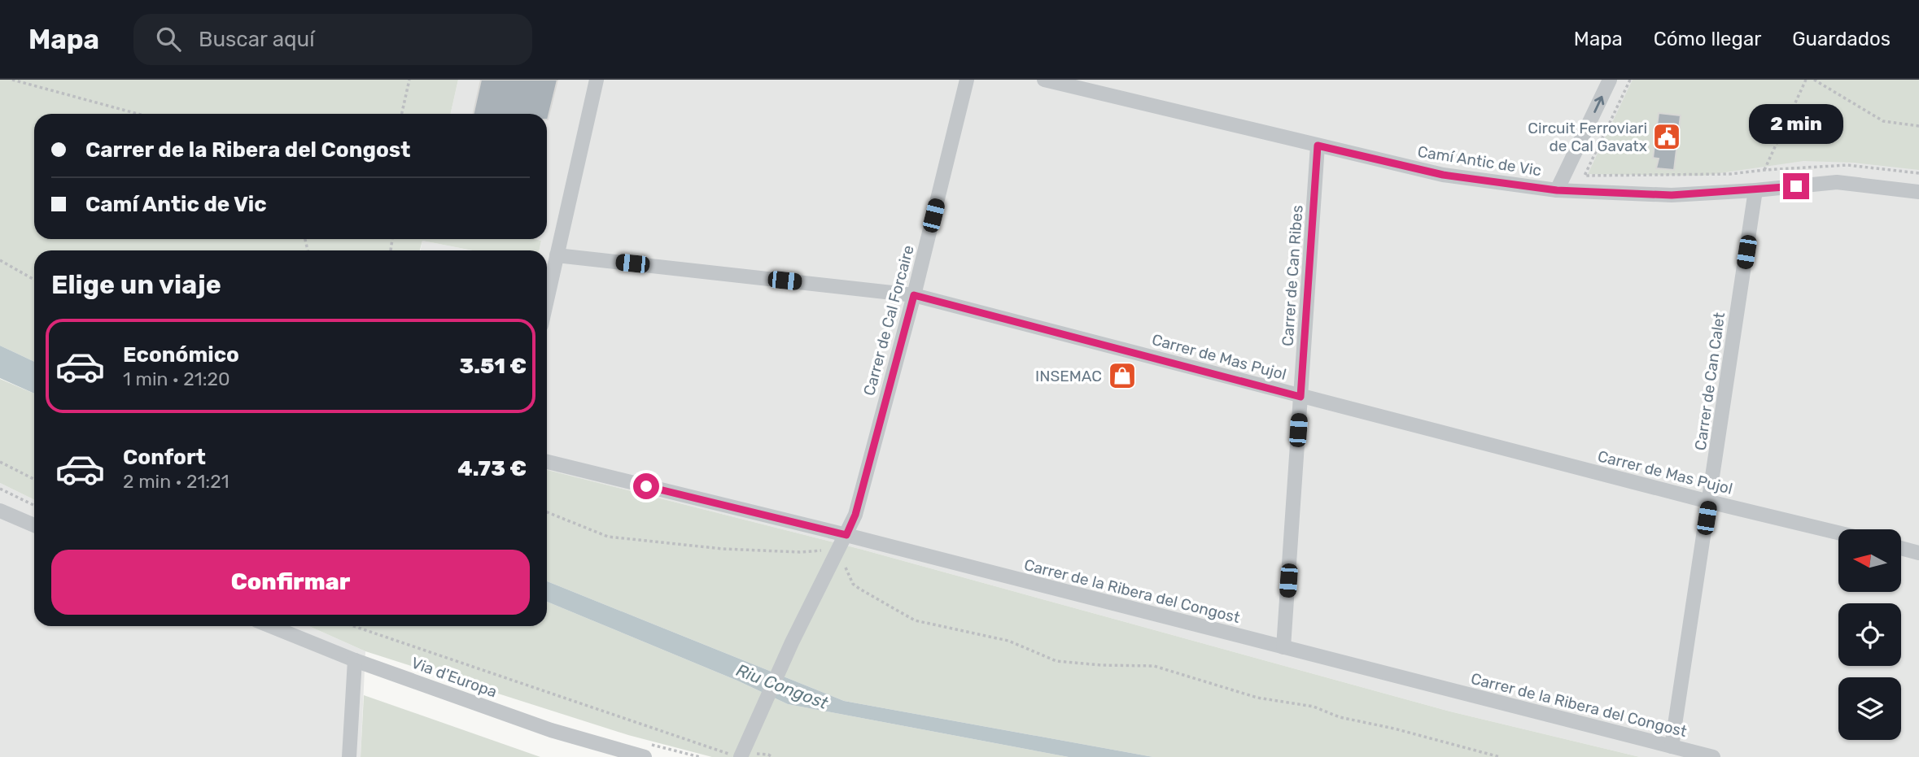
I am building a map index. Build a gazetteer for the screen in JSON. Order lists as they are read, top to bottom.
{
  "streets": {
    "street": [
      "Camí Antic de Vic",
      "Carrer de Can Ribes",
      "Carrer de Cal Forcaire",
      "Carrer de Mas Pujol",
      "Carrer de Can Calet",
      "Carrer de la Ribera del Congost",
      "Via d'Europa"
    ]
  },
  "crossings": [
    ["Camí Antic de Vic", "Carrer de Can Ribes"],
    ["Camí Antic de Vic", "Carrer de Can Calet"],
    ["Carrer de Can Ribes", "Carrer de Mas Pujol"],
    ["Carrer de Can Ribes", "Carrer de la Ribera del Congost"],
    ["Carrer de Cal Forcaire", "Carrer de Mas Pujol"],
    ["Carrer de Cal Forcaire", "Carrer de la Ribera del Congost"],
    ["Carrer de Mas Pujol", "Carrer de Can Calet"],
    ["Carrer de Can Calet", "Carrer de la Ribera del Congost"]
  ],
  "water": ["Riu Congost"],
  "places": {
    "public building": ["Circuit Ferroviari de Cal Gavatx"],
    "shop": ["INSEMAC"]
  },
  "north": "left",
  "page": {
    "header": "Mapa",
    "search": "Buscar aquí",
    "nav": ["Mapa", "Cómo llegar", "Guardados"],
    "bubble": "2 min",
    "banner": ["Carrer de la Ribera del Congost", "Camí Antic de Vic"],
    "heading": "Elige un viaje",
    "list": [
      {
        "name": "Económico",
        "note": "1 min · 21:20",
        "value": "3.51 €"
      },
      {
        "name": "Confort",
        "note": "2 min · 21:21",
        "value": "4.73 €"
      }
    ],
    "buttons": "Confirmar"
  }
}
